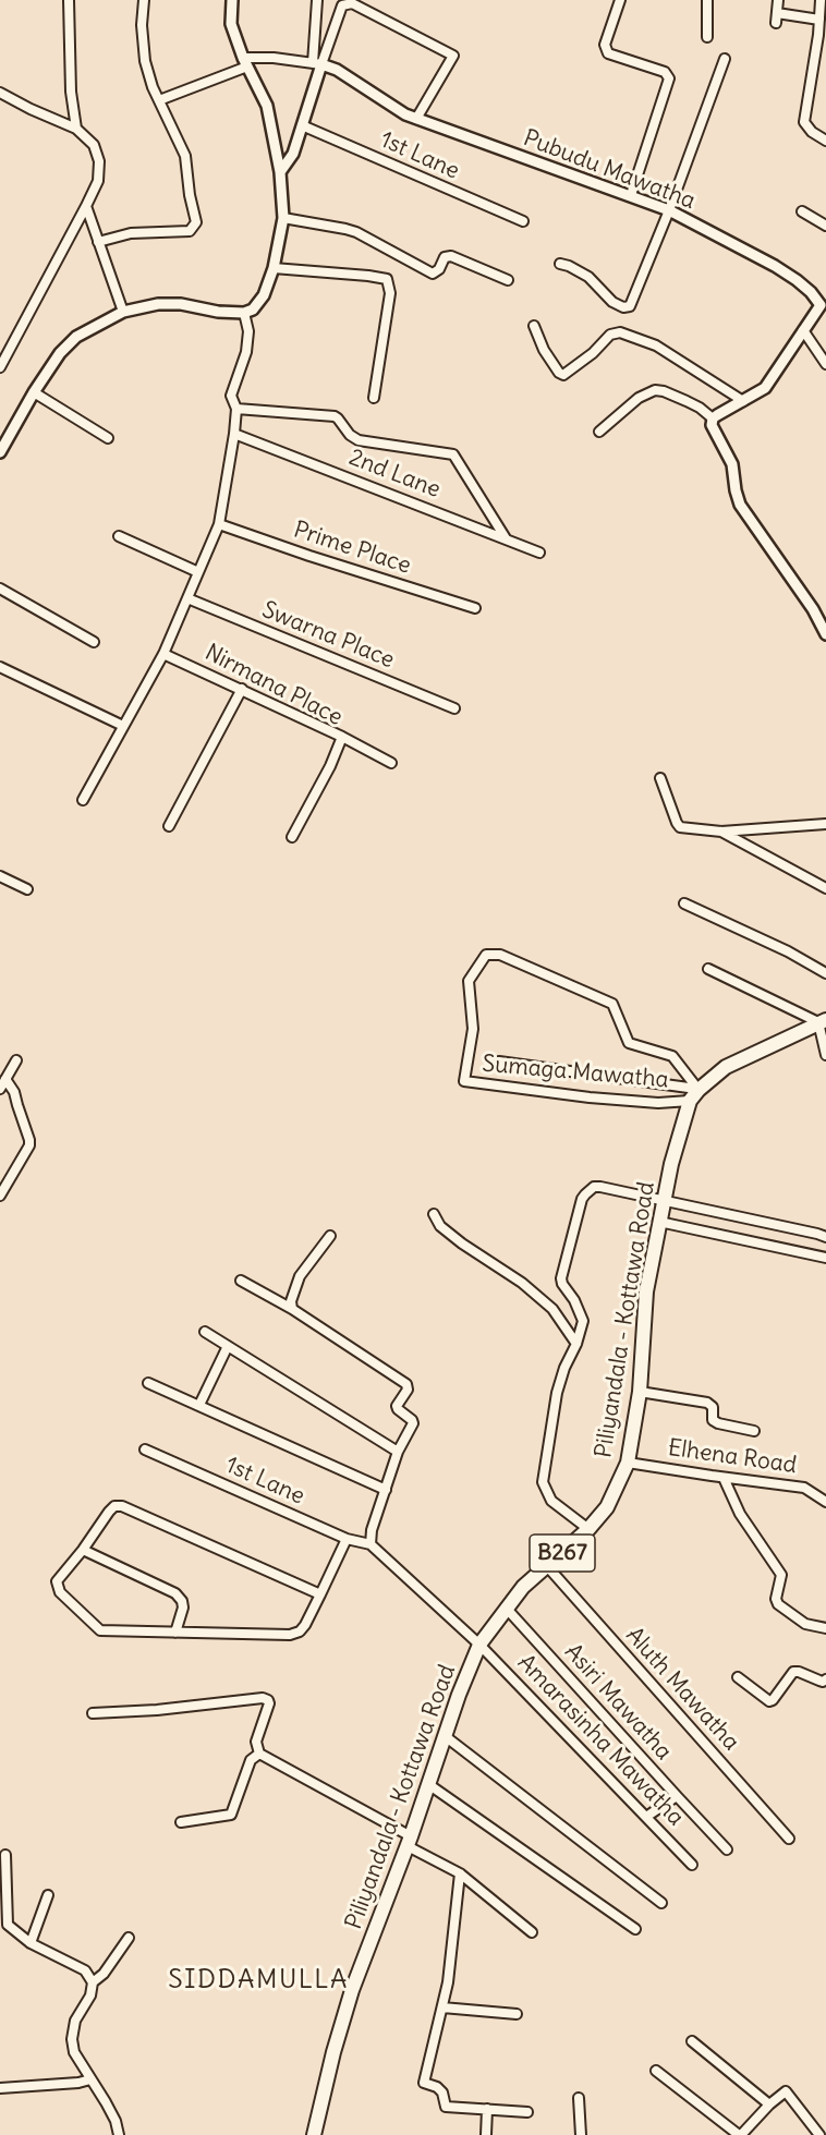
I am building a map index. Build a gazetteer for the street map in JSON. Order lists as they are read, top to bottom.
{
  "streets": {
    "main road": ["Piliyandala - Kottawa Road", "B267"],
    "street": [
      "1st Lane",
      "Pubudu Mawatha",
      "2nd Lane",
      "Prime Place",
      "Swarna Place",
      "Nirmana Place",
      "Sumaga Mawatha",
      "Elhena Road",
      "Aluth Mawatha",
      "Asiri Mawatha",
      "Amarasinha Mawatha"
    ]
  },
  "crossings": [
    ["1st Lane", "Amarasinha Mawatha"],
    ["Sumaga Mawatha", "Piliyandala - Kottawa Road"],
    ["Piliyandala - Kottawa Road", "Elhena Road"],
    ["Piliyandala - Kottawa Road", "Aluth Mawatha"],
    ["Piliyandala - Kottawa Road", "Asiri Mawatha"],
    ["Piliyandala - Kottawa Road", "Amarasinha Mawatha"]
  ],
  "districts": ["SIDDAMULLA"]
}
